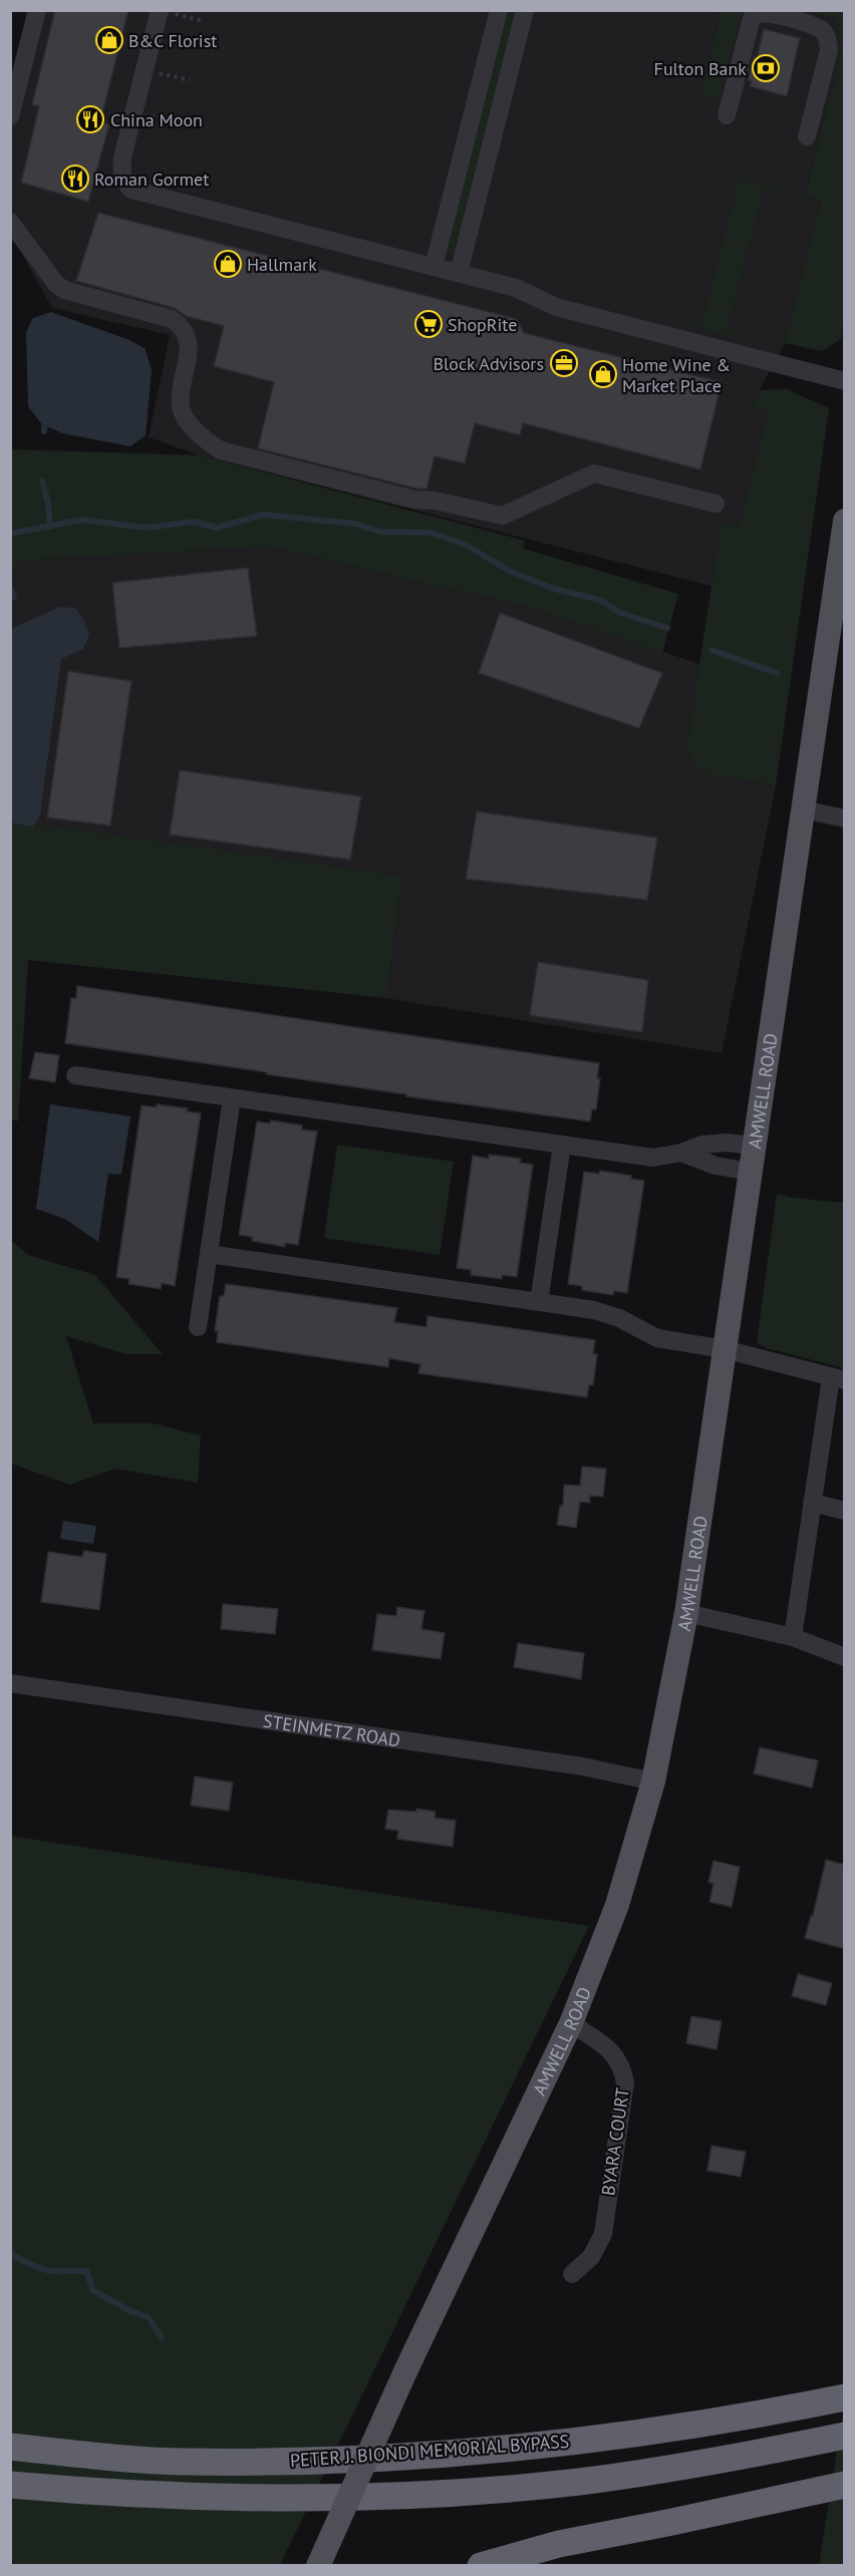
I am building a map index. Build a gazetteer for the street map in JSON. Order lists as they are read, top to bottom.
{
  "streets": {
    "highway": ["PETER J. BIONDI MEMORIAL BYPASS"],
    "main road": ["AMWELL ROAD"],
    "street": ["STEINMETZ ROAD", "BYARA COURT"]
  },
  "crossings": [
    ["AMWELL ROAD", "STEINMETZ ROAD"],
    ["AMWELL ROAD", "BYARA COURT"]
  ],
  "places": {
    "shop": ["B&C Florist", "Hallmark", "Home Wine & Market Place"],
    "bank": ["Fulton Bank"],
    "restaurant": ["China Moon", "Roman Gormet"],
    "supermarket": ["ShopRite"],
    "office": ["Block Advisors"]
  }
}
